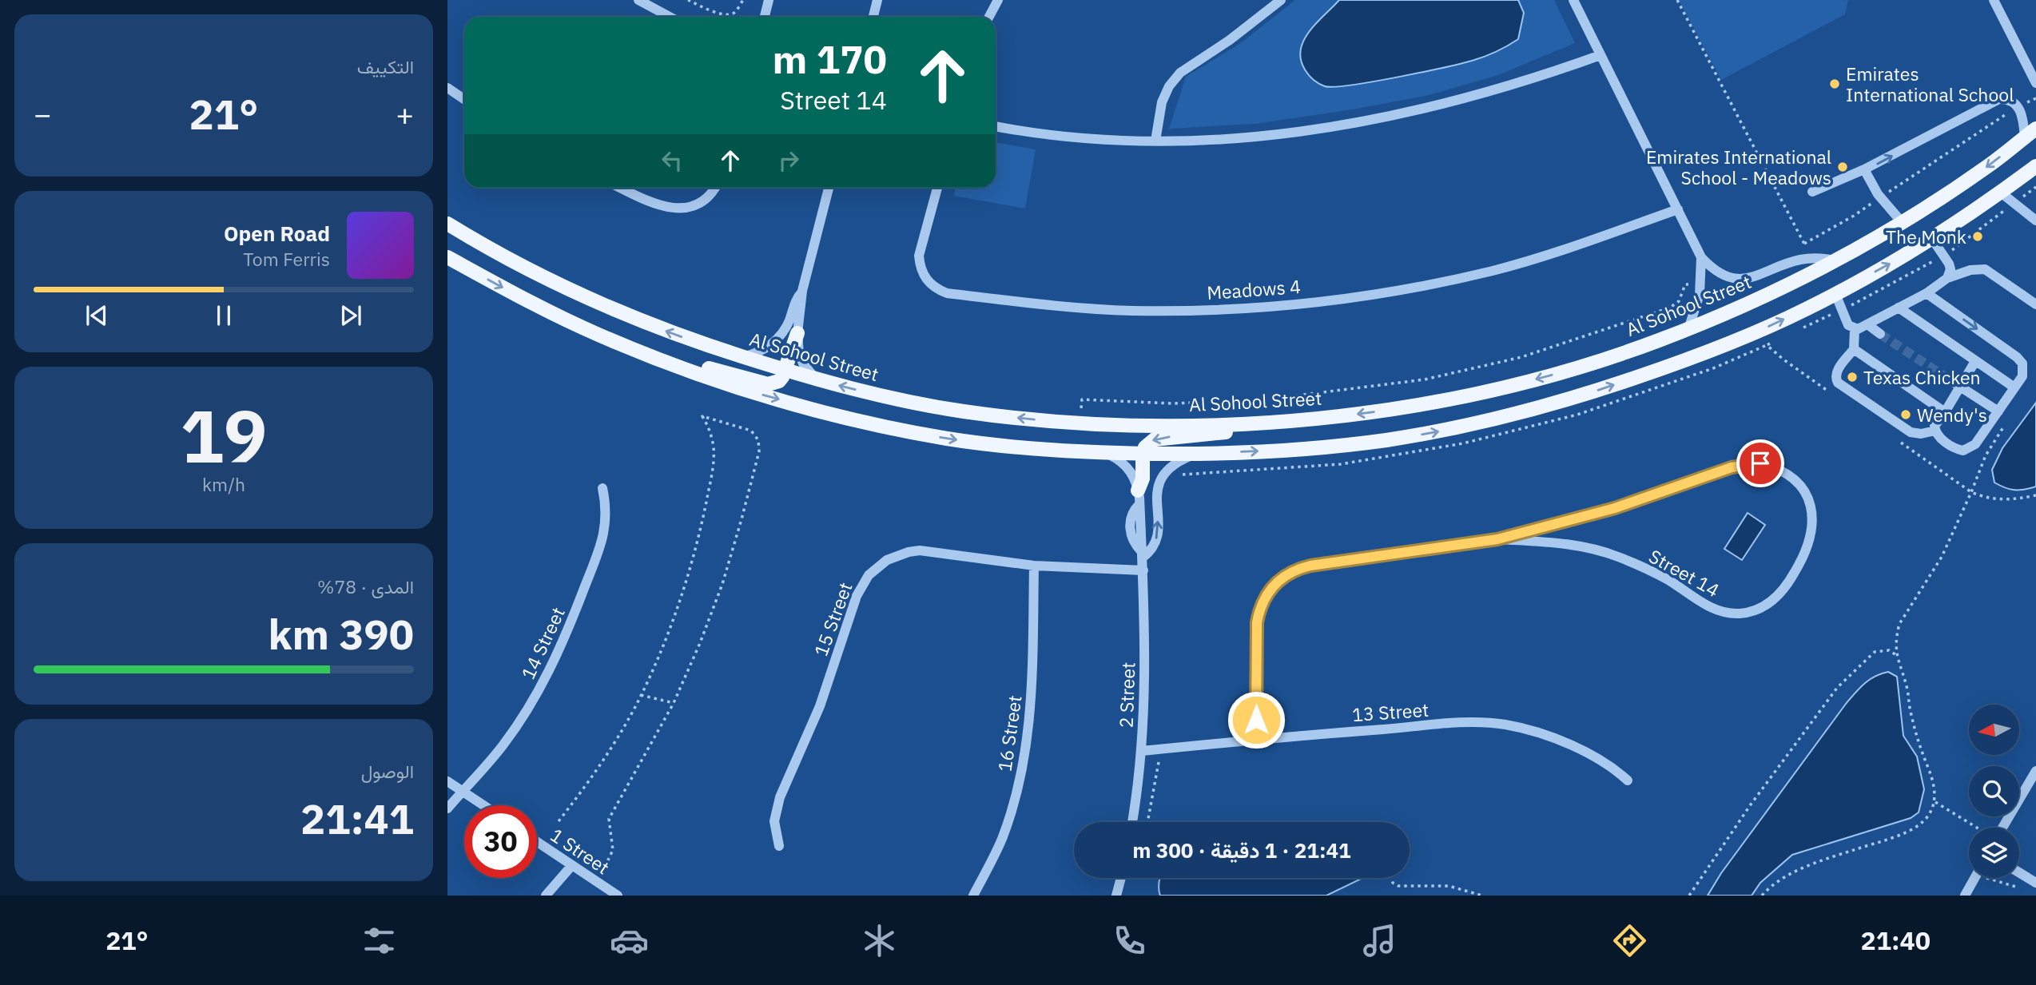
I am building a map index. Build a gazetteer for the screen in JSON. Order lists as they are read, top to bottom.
{
  "streets": {
    "main road": ["Al Sohool Street"],
    "street": [
      "Meadows 4",
      "Street 14",
      "15 Street",
      "14 Street",
      "2 Street",
      "13 Street",
      "16 Street",
      "1 Street"
    ]
  },
  "crossings": [
    ["15 Street", "2 Street"],
    ["15 Street", "16 Street"],
    ["2 Street", "13 Street"]
  ],
  "places": [
    "Emirates International School",
    "Emirates International School - Meadows",
    "The Monk",
    "Texas Chicken",
    "Wendy's"
  ],
  "north": "left",
  "page": {
    "tile": [
      "التكييف",
      ["19", "km/h"],
      ["المدى · 78%", "390 km"],
      ["الوصول", "21:41"]
    ],
    "turn": ["170 m", "Street 14"],
    "heat": ["−", "21°", "+"],
    "song": ["Open Road", "Tom Ferris"],
    "limit": "30",
    "trip": "21:41 · 1 دقيقة · 300 m",
    "tabs": ["21:40", "21°"]
  }
}
